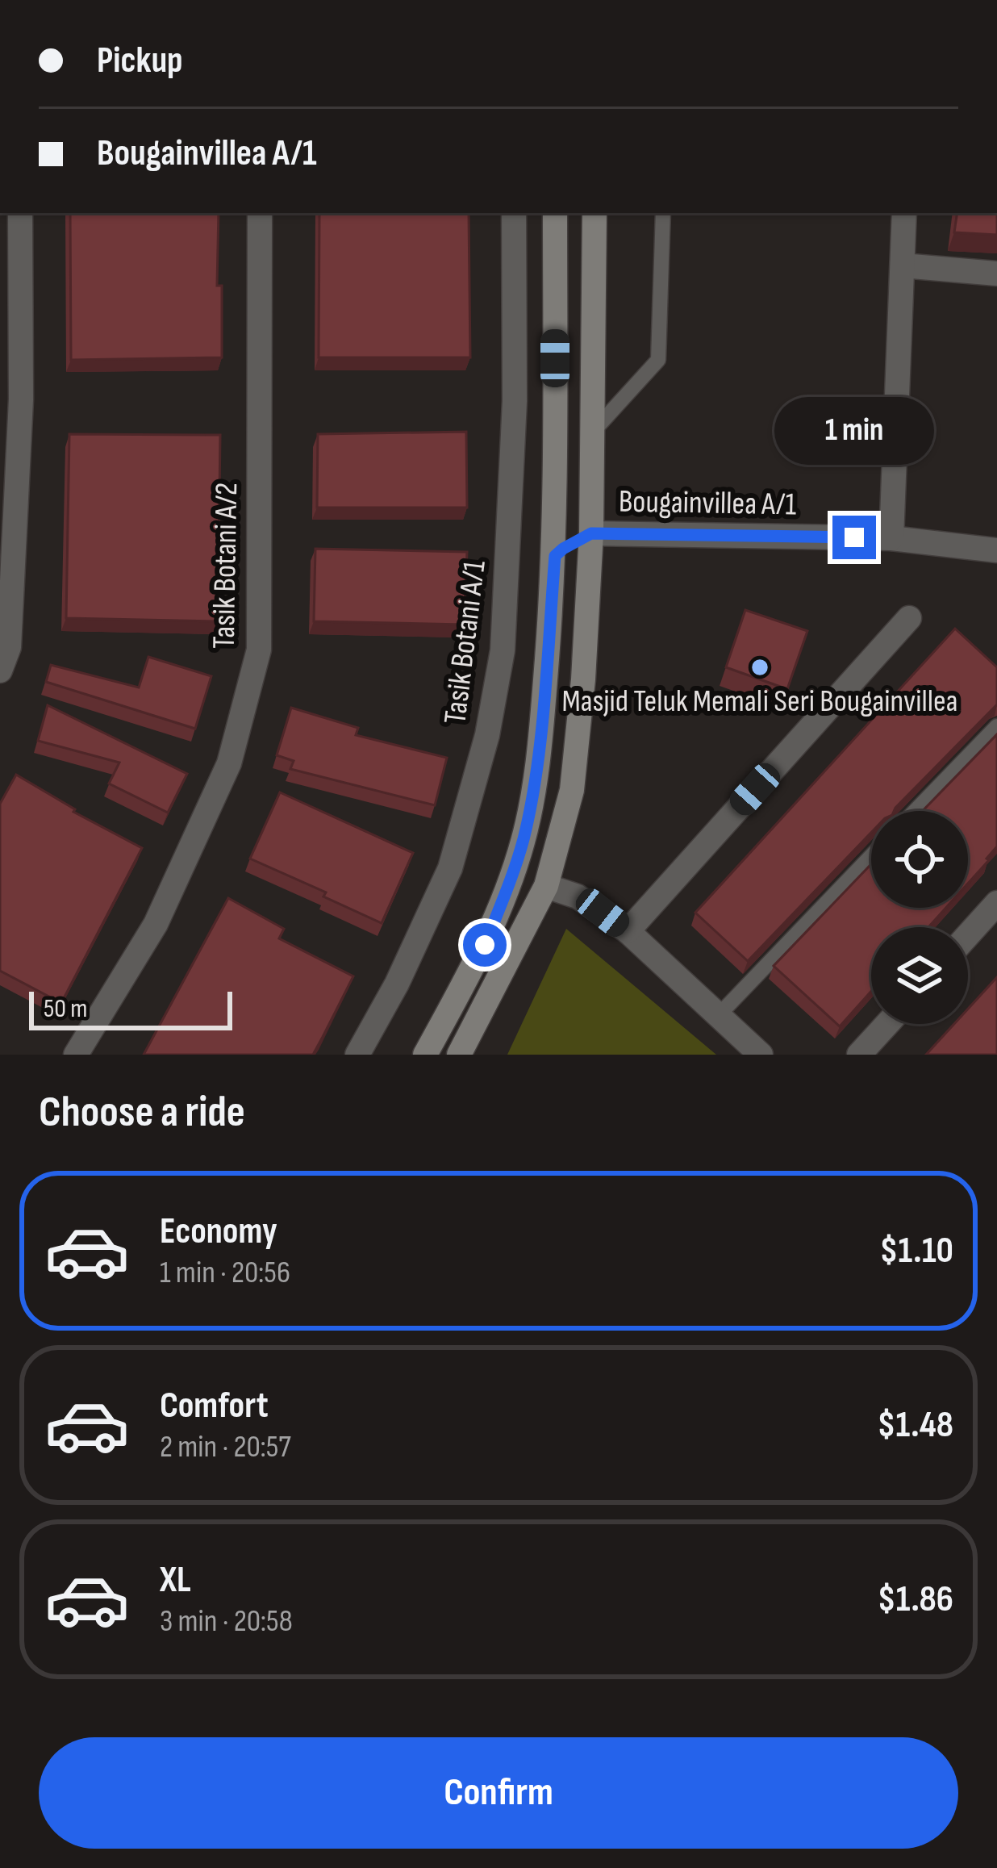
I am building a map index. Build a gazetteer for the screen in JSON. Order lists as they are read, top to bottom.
{
  "streets": {
    "street": ["Bougainvillea A/1", "Tasik Botani A/2", "Tasik Botani A/1"]
  },
  "places": ["Masjid Teluk Memali Seri Bougainvillea"],
  "scale_bar": "50 m",
  "page": {
    "banner": ["Pickup", "Bougainvillea A/1"],
    "bubble": "1 min",
    "scale": "50 m",
    "heading": "Choose a ride",
    "list": [
      {
        "name": "Economy",
        "note": "1 min · 20:56",
        "value": "$1.10"
      },
      {
        "name": "Comfort",
        "note": "2 min · 20:57",
        "value": "$1.48"
      },
      {
        "name": "XL",
        "note": "3 min · 20:58",
        "value": "$1.86"
      }
    ],
    "buttons": "Confirm"
  }
}
